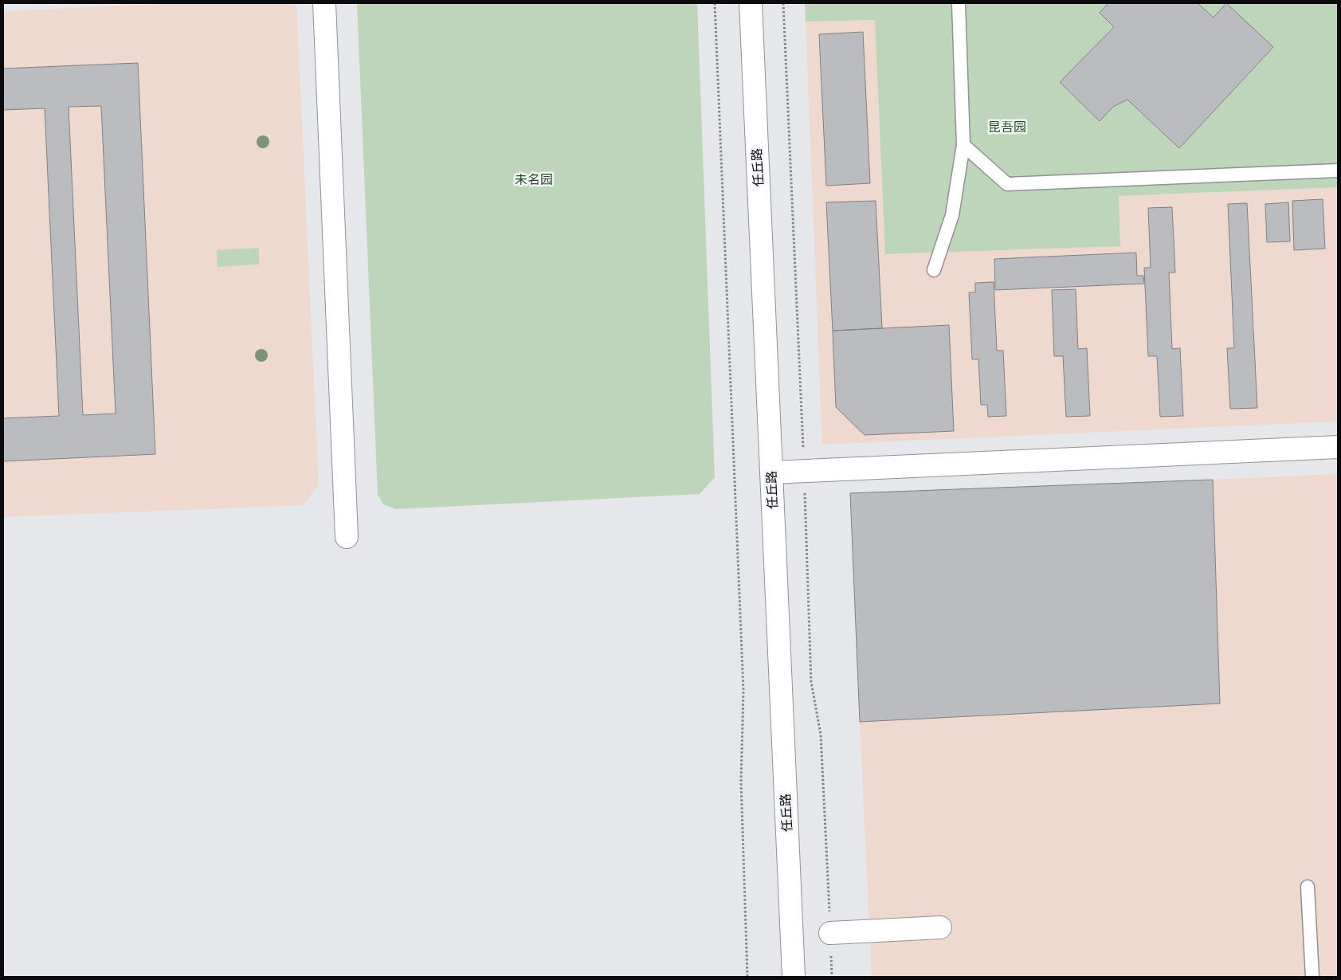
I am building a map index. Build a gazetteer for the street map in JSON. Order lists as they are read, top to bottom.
{
  "streets": {
    "street": ["任丘路"]
  },
  "parks": ["昆吾园", "未名园"]
}
